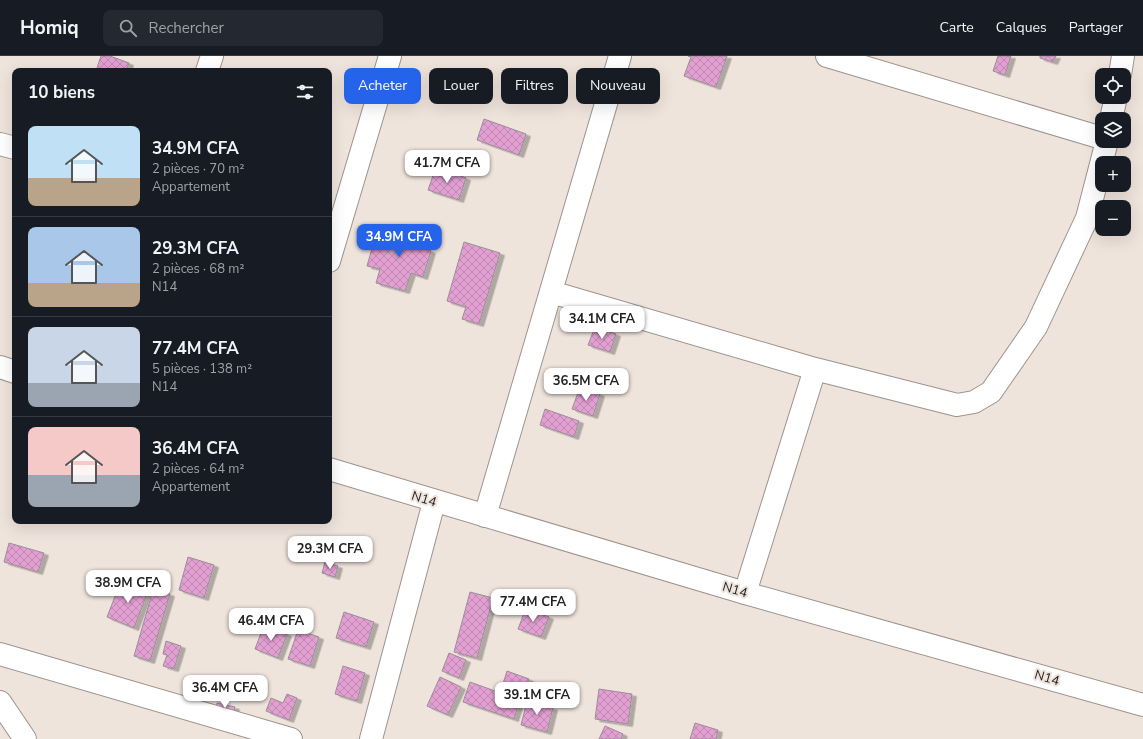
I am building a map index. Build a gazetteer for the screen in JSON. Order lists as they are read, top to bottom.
{
  "streets": {
    "street": ["N14"]
  },
  "page": {
    "header": "Homiq",
    "search": "Rechercher",
    "nav": ["Carte", "Calques", "Partager"],
    "map_buttons": ["+", "−"],
    "chip": [
      "Acheter",
      "Louer",
      "Filtres",
      "Nouveau"
    ],
    "heading": "10 biens",
    "list": [
      {
        "name": "34.9M CFA",
        "note": "2 pièces · 70 m² · Appartement"
      },
      {
        "name": "29.3M CFA",
        "note": "2 pièces · 68 m² · N14"
      },
      {
        "name": "77.4M CFA",
        "note": "5 pièces · 138 m² · N14"
      },
      {
        "name": "36.4M CFA",
        "note": "2 pièces · 64 m² · Appartement"
      }
    ],
    "price": [
      "41.7M CFA",
      "34.9M CFA",
      "34.1M CFA",
      "36.5M CFA",
      "29.3M CFA",
      "38.9M CFA",
      "77.4M CFA",
      "46.4M CFA",
      "36.4M CFA",
      "39.1M CFA"
    ]
  }
}
